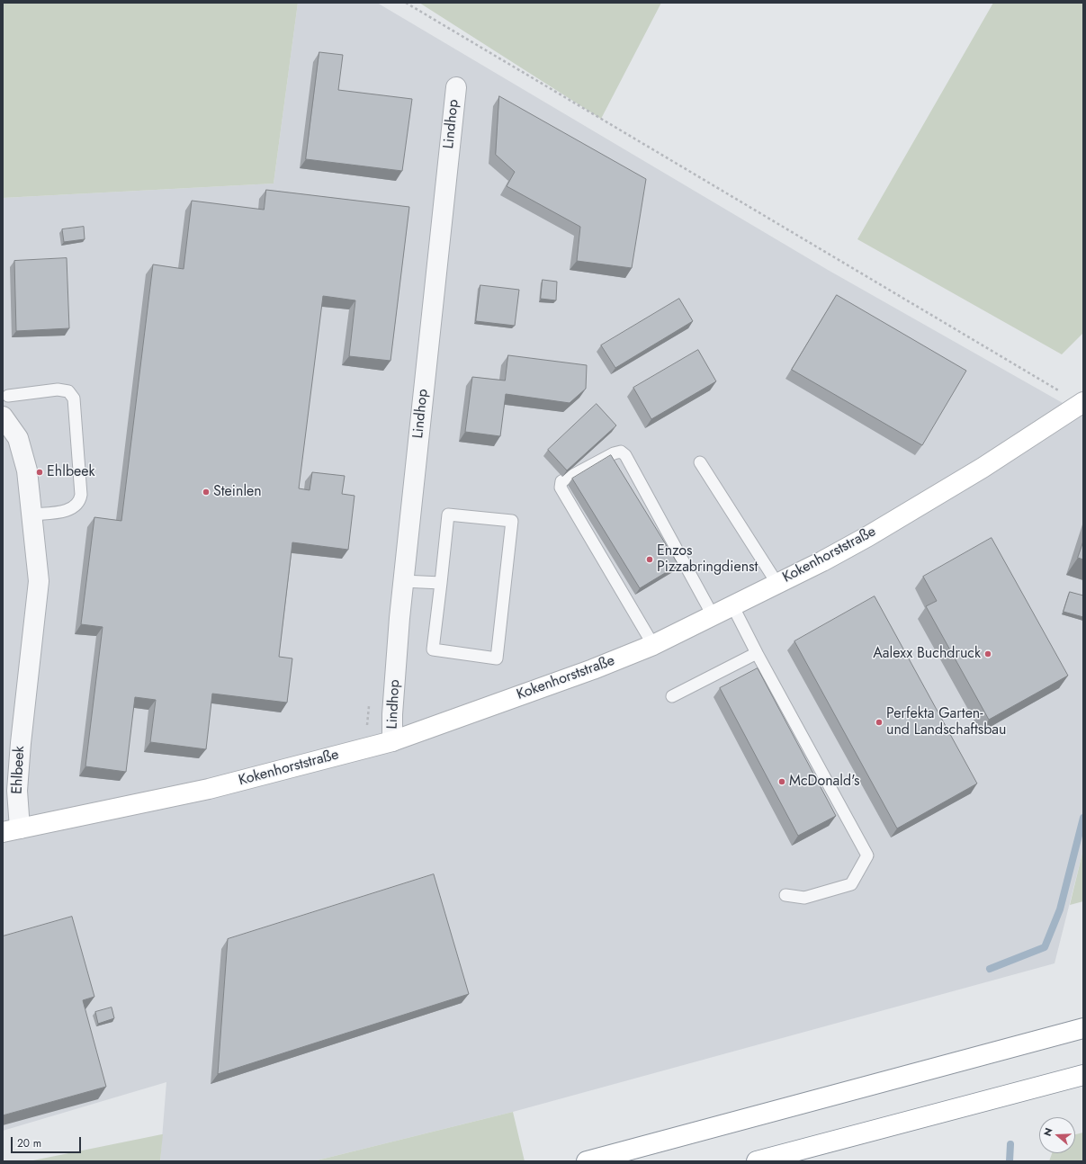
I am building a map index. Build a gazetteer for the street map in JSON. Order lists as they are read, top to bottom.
{
  "streets": {
    "main road": ["Kokenhorststraße"],
    "street": ["Lindhop", "Ehlbeek"]
  },
  "crossings": [
    ["Lindhop", "Kokenhorststraße"],
    ["Kokenhorststraße", "Ehlbeek"]
  ],
  "places": [
    "Ehlbeek",
    "Steinlen",
    "Enzos Pizzabringdienst",
    "Aalexx Buchdruck",
    "Perfekta Garten- und Landschaftsbau",
    "McDonald's"
  ],
  "scale_bar": "20 m",
  "north": "left"
}
